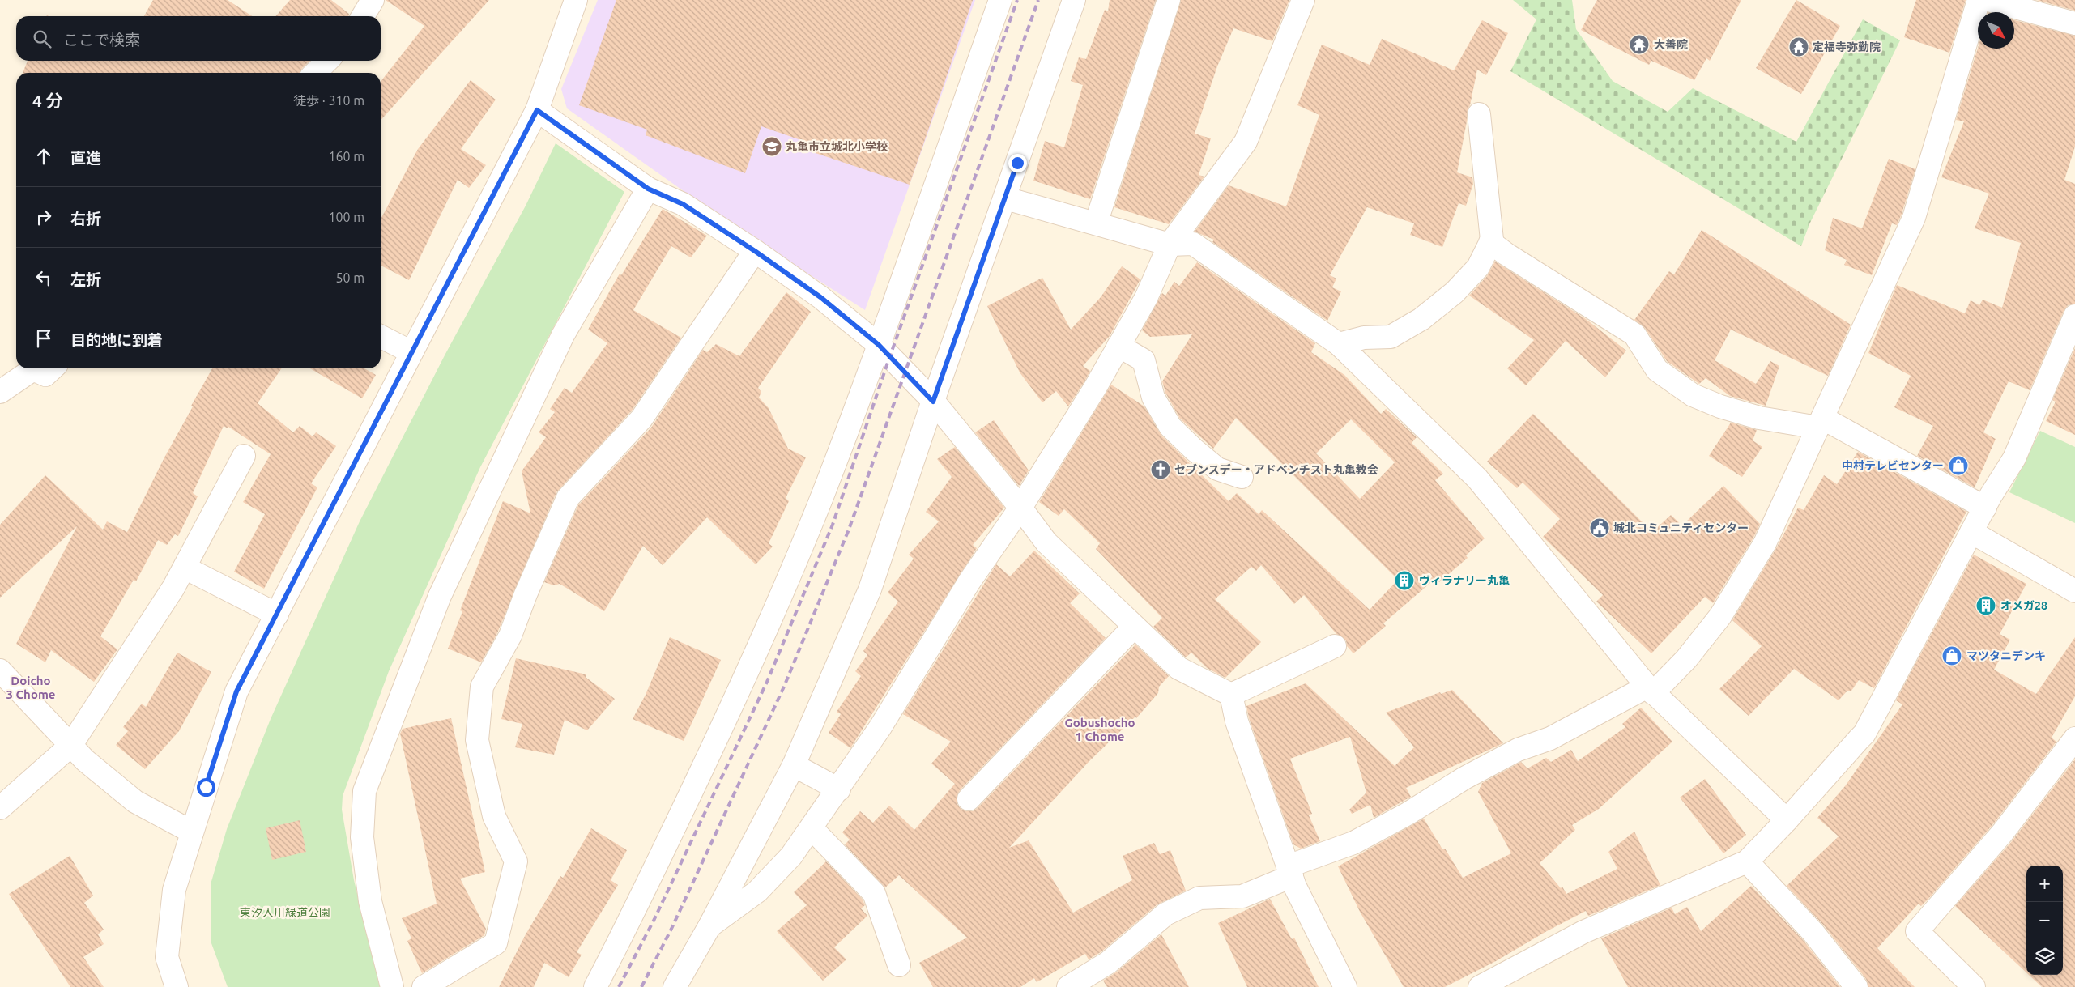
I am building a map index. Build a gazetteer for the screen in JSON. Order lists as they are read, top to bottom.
{
  "districts": ["Doicho 3 Chome", "Gobushocho 1 Chome"],
  "parks": ["東汐入川緑道公園"],
  "places": {
    "temple": ["大善院", "定福寺弥勤院"],
    "school or university": ["丸亀市立城北小学校"],
    "shop": ["中村テレビセンター", "マツタニデンキ"],
    "church": ["セブンスデー・アドベンチスト丸亀教会"],
    "public building": ["城北コミュニティセンター"],
    "building": ["ヴィラナリー丸亀", "オメガ28"]
  },
  "north": "bottom right",
  "page": {
    "search": "ここで検索",
    "heading": ["4 分", "徒歩 · 310 m"],
    "list": [
      ["直進", "160 m"],
      ["右折", "100 m"],
      ["左折", "50 m"],
      "目的地に到着"
    ],
    "map_buttons": ["+", "−"]
  }
}
